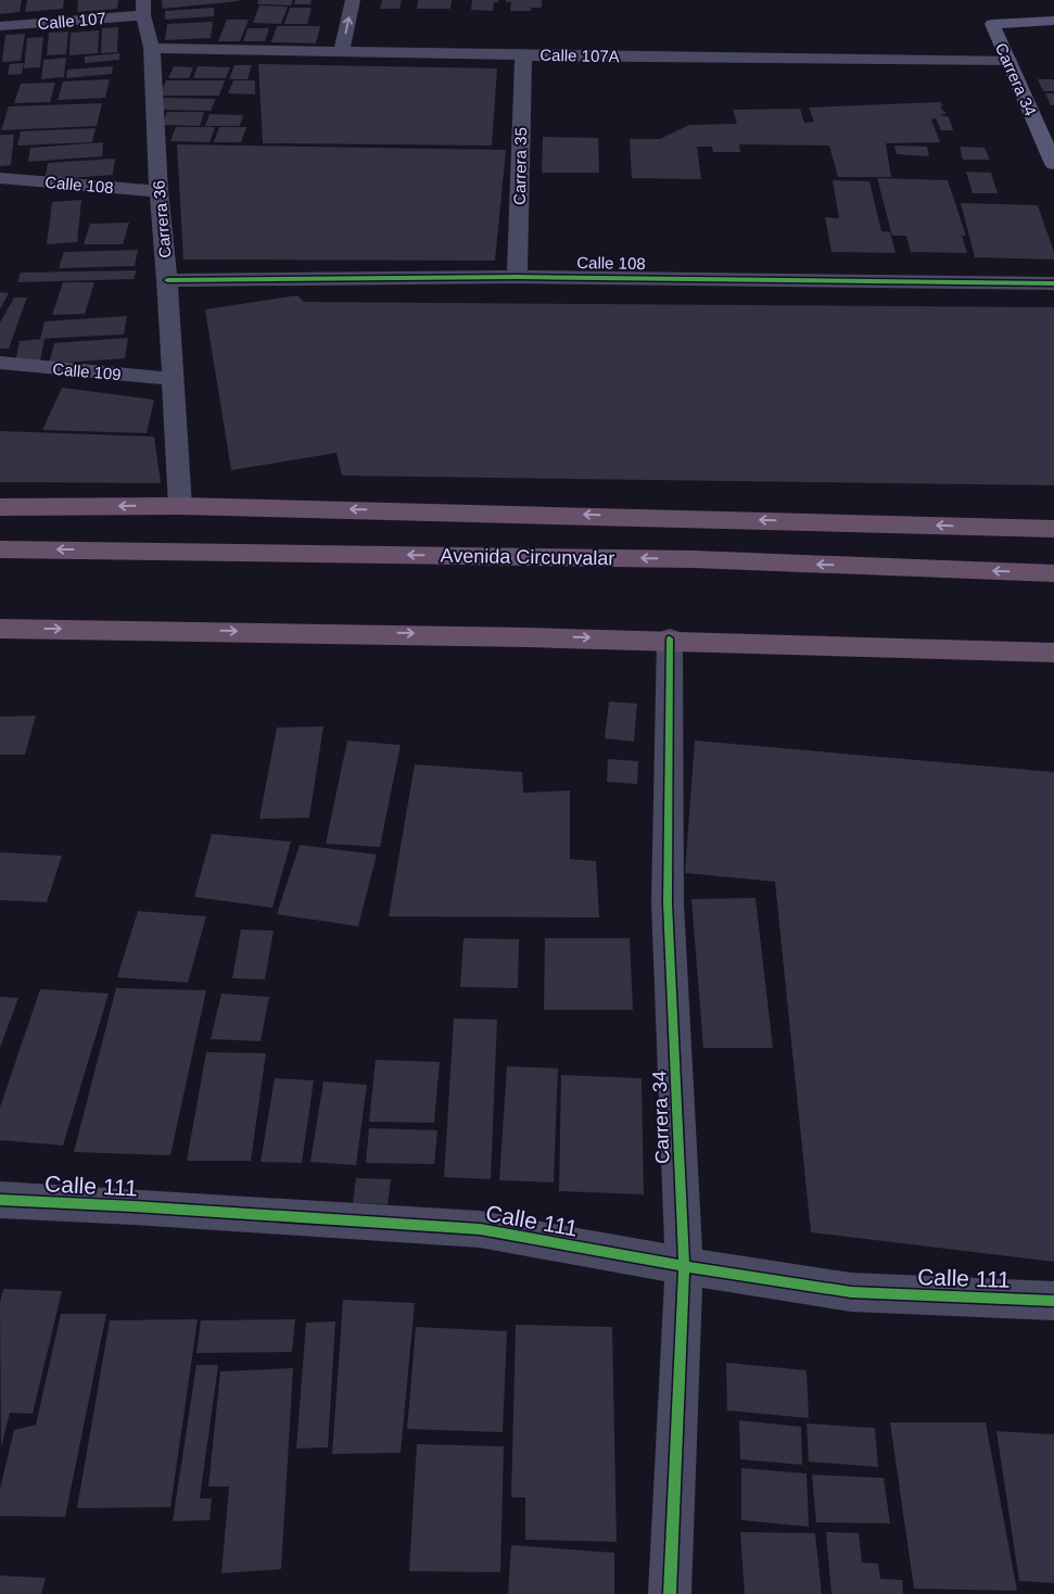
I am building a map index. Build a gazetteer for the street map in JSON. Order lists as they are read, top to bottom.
{
  "streets": {
    "highway": ["Avenida Circunvalar"],
    "street": [
      "Calle 107",
      "Calle 107A",
      "Carrera 34",
      "Carrera 35",
      "Calle 108",
      "Carrera 36",
      "Calle 109",
      "Calle 111"
    ]
  },
  "crossings": [
    ["Calle 107", "Carrera 36"],
    ["Calle 107A", "Carrera 34"],
    ["Calle 107A", "Carrera 35"],
    ["Calle 107A", "Carrera 36"],
    ["Carrera 34", "Calle 111"],
    ["Carrera 35", "Calle 108"],
    ["Calle 108", "Carrera 36"],
    ["Carrera 36", "Calle 109"]
  ]
}
